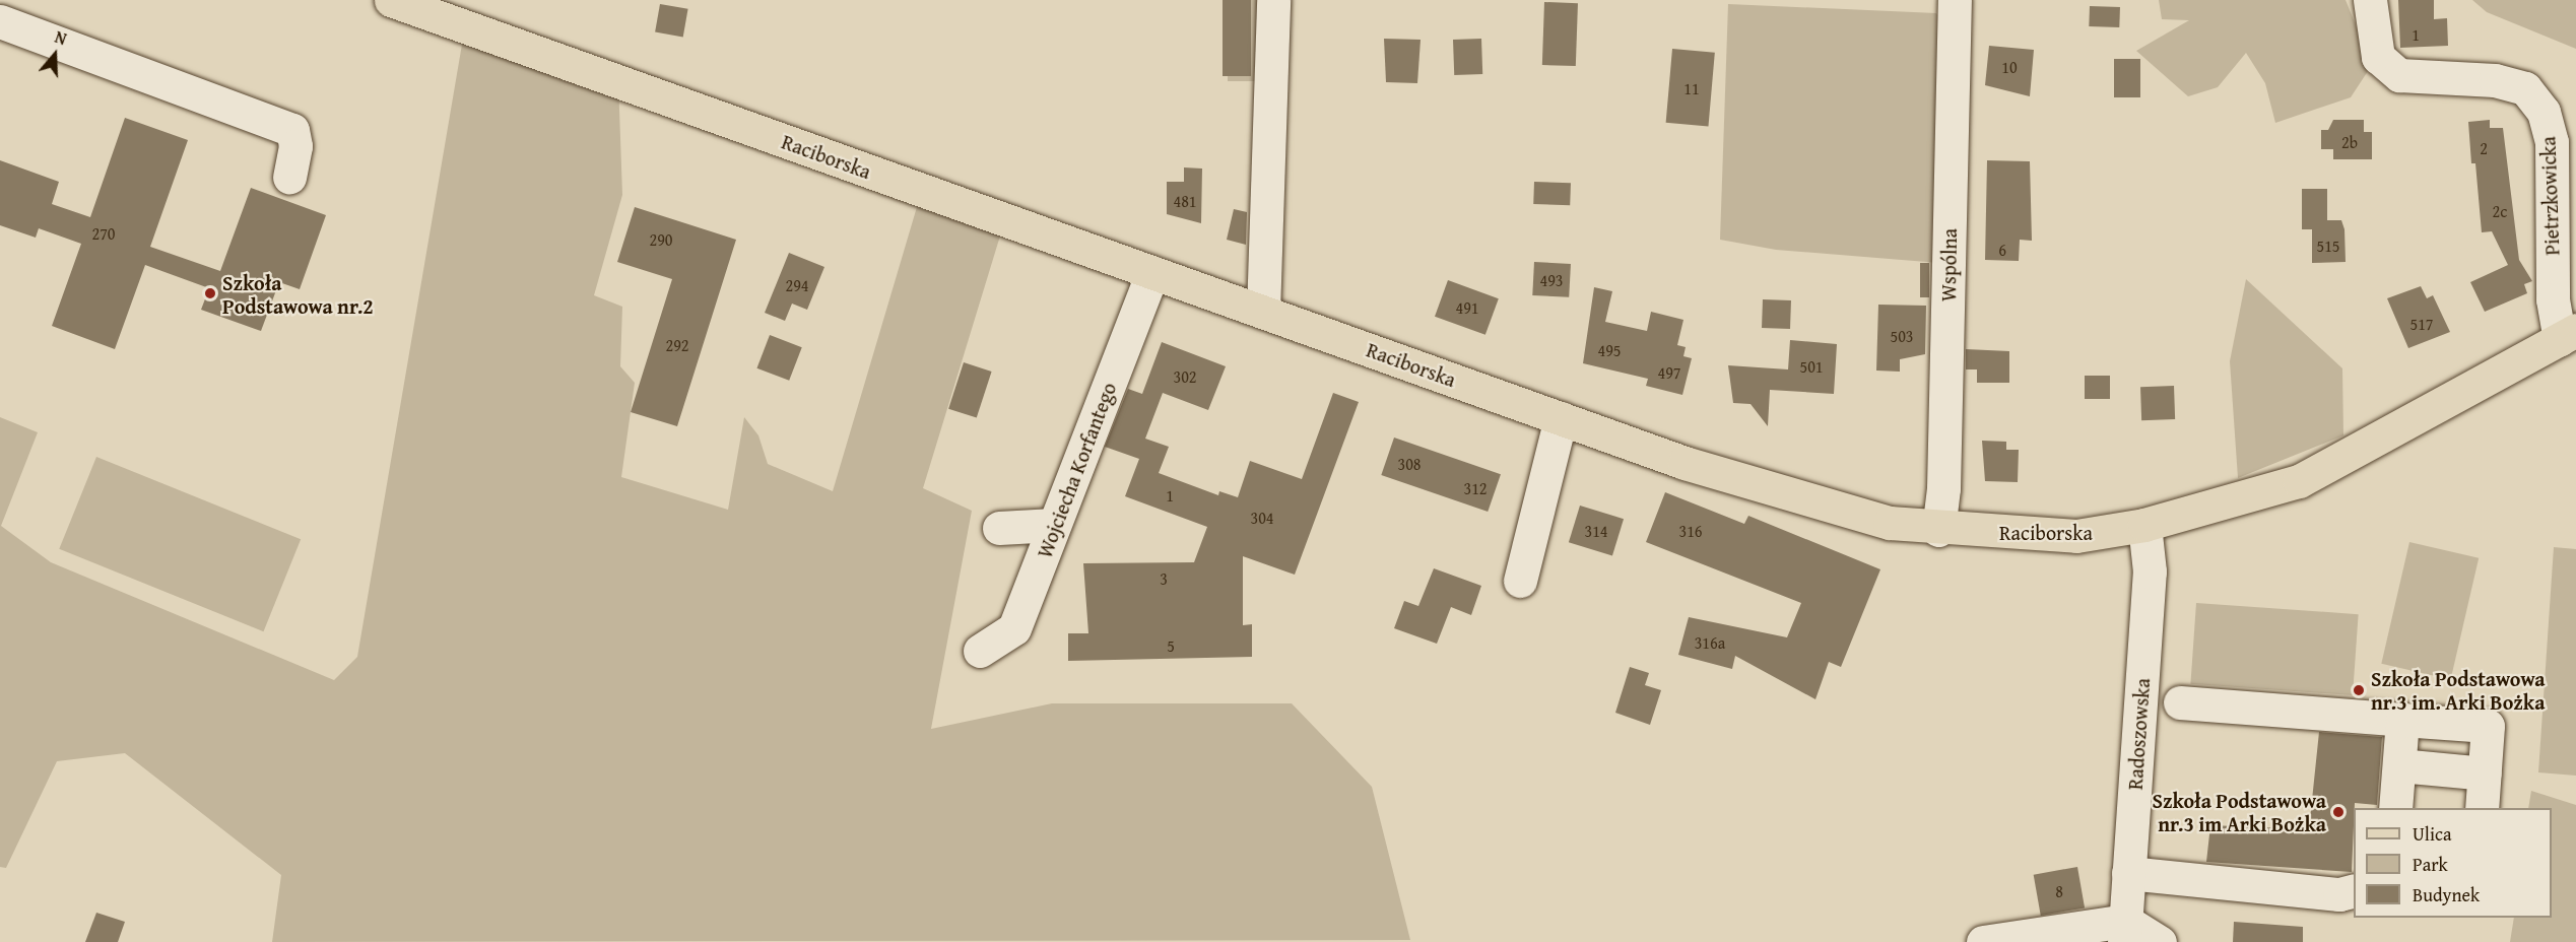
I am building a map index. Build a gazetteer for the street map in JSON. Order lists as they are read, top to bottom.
{
  "streets": {
    "main road": ["Raciborska"],
    "street": [
      "Pietrzkowicka",
      "Wspólna",
      "Wojciecha Korfantego",
      "Radoszowska"
    ]
  },
  "crossings": [
    ["Raciborska", "Pietrzkowicka"],
    ["Raciborska", "Wspólna"],
    ["Raciborska", "Wojciecha Korfantego"],
    ["Raciborska", "Radoszowska"]
  ],
  "places": ["Szkoła Podstawowa nr.2", "Szkoła Podstawowa nr.3 im. Arki Bożka", "Szkoła Podstawowa nr.3 im Arki Bożka"],
  "house_numbers": [
    "1",
    "10",
    "11",
    "2b",
    "2",
    "481",
    "2c",
    "270",
    "290",
    "515",
    "6",
    "493",
    "294",
    "491",
    "517",
    "503",
    "292",
    "495",
    "501",
    "497",
    "302",
    "308",
    "312",
    "1",
    "304",
    "314",
    "316",
    "3",
    "316a",
    "5",
    "8"
  ],
  "legend": ["Ulica", "Park", "Budynek"],
  "north": "top"
}
